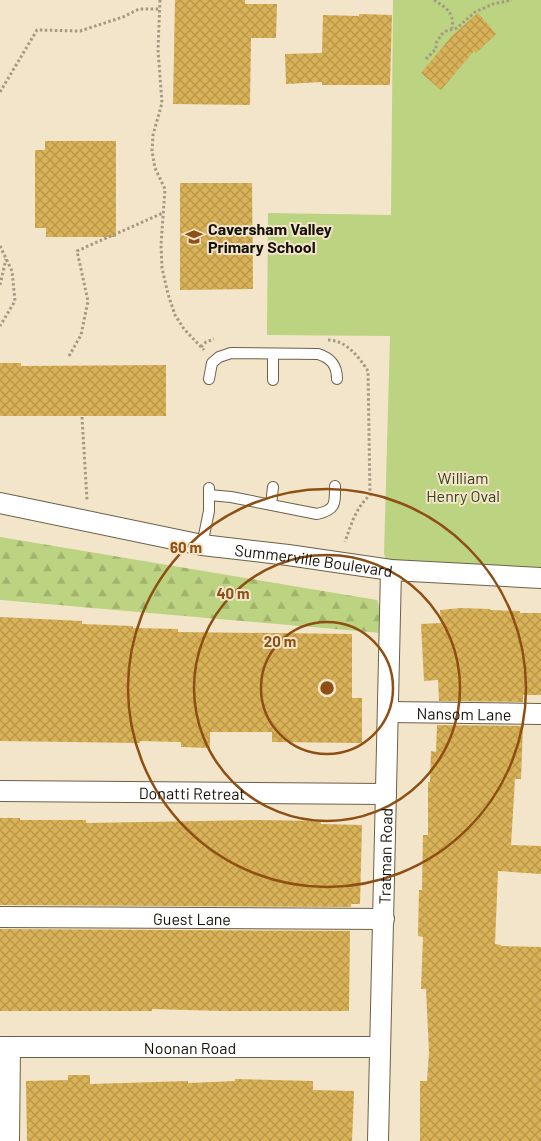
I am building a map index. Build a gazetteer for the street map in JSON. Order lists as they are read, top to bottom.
{
  "streets": {
    "street": [
      "Summerville Boulevard",
      "Nansom Lane",
      "Donatti Retreat",
      "Tratman Road",
      "Guest Lane",
      "Noonan Road"
    ]
  },
  "crossings": [
    ["Summerville Boulevard", "Tratman Road"],
    ["Nansom Lane", "Tratman Road"],
    ["Donatti Retreat", "Tratman Road"],
    ["Tratman Road", "Guest Lane"],
    ["Tratman Road", "Noonan Road"]
  ],
  "parks": ["William Henry Oval"],
  "places": {
    "school or university": ["Caversham Valley Primary School"]
  },
  "rings": ["60 m", "40 m", "20 m"]
}
